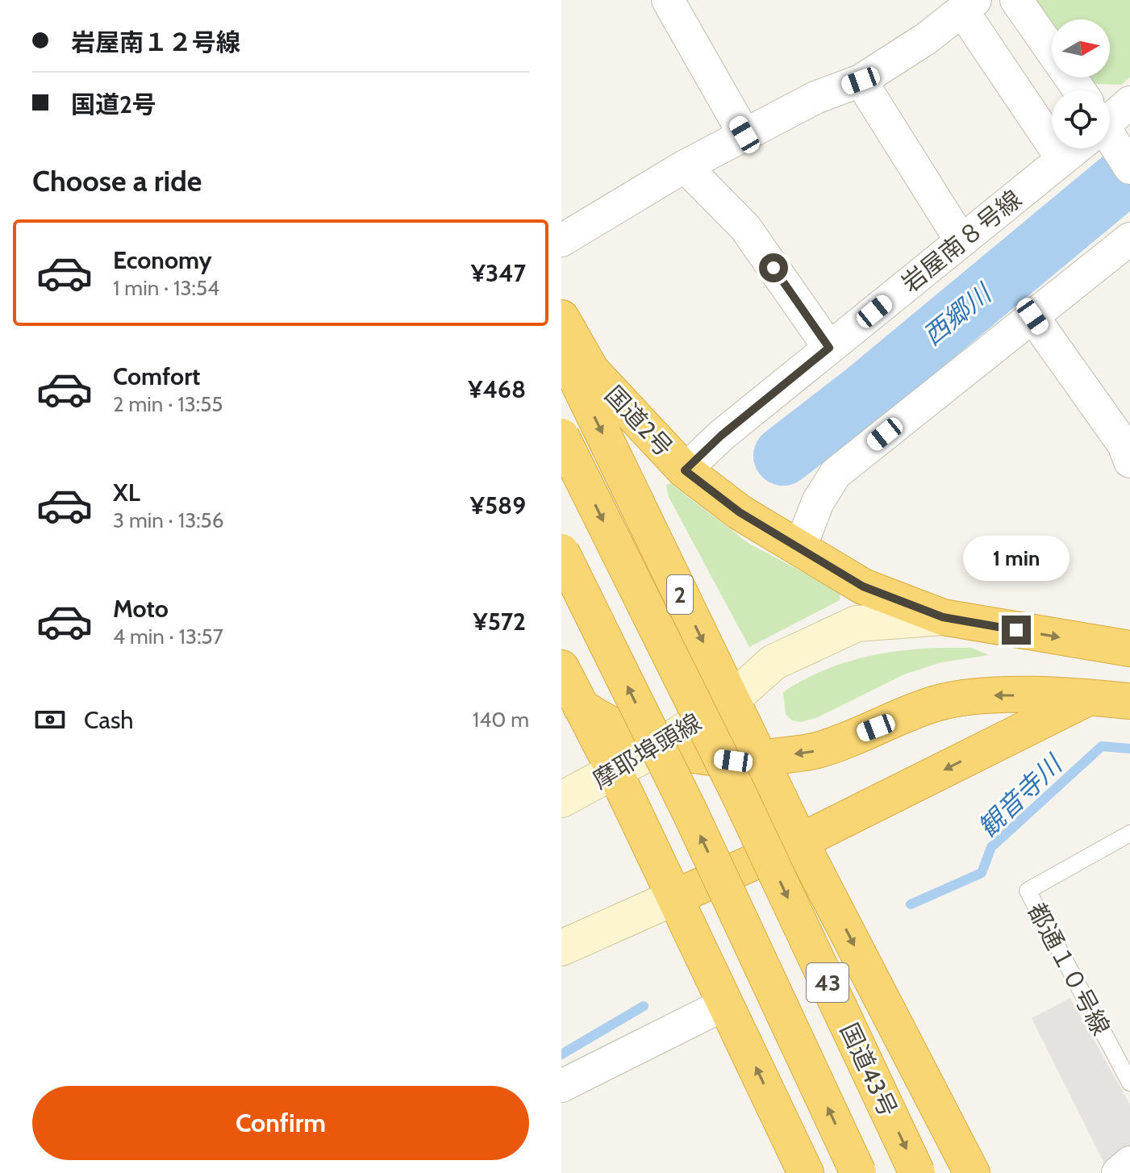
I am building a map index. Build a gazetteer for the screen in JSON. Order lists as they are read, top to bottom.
{
  "streets": {
    "highway": [
      "国道2号",
      "2",
      "43",
      "国道43号"
    ],
    "main road": ["摩耶埠頭線"],
    "street": ["岩屋南８号線"],
    "lane": ["都通１０号線"]
  },
  "crossings": [
    ["岩屋南８号線", "国道2号"],
    ["国道2号", "摩耶埠頭線"],
    ["国道2号", "43"],
    ["2", "国道43号"]
  ],
  "water": ["西郷川", "観音寺川"],
  "north": "right",
  "page": {
    "banner": ["岩屋南１２号線", "国道2号"],
    "heading": "Choose a ride",
    "list": [
      {
        "name": "Economy",
        "note": "1 min · 13:54",
        "value": "¥347"
      },
      {
        "name": "Comfort",
        "note": "2 min · 13:55",
        "value": "¥468"
      },
      {
        "name": "XL",
        "note": "3 min · 13:56",
        "value": "¥589"
      },
      {
        "name": "Moto",
        "note": "4 min · 13:57",
        "value": "¥572"
      }
    ],
    "bubble": "1 min",
    "pay": ["Cash", "140 m"],
    "buttons": "Confirm"
  }
}
